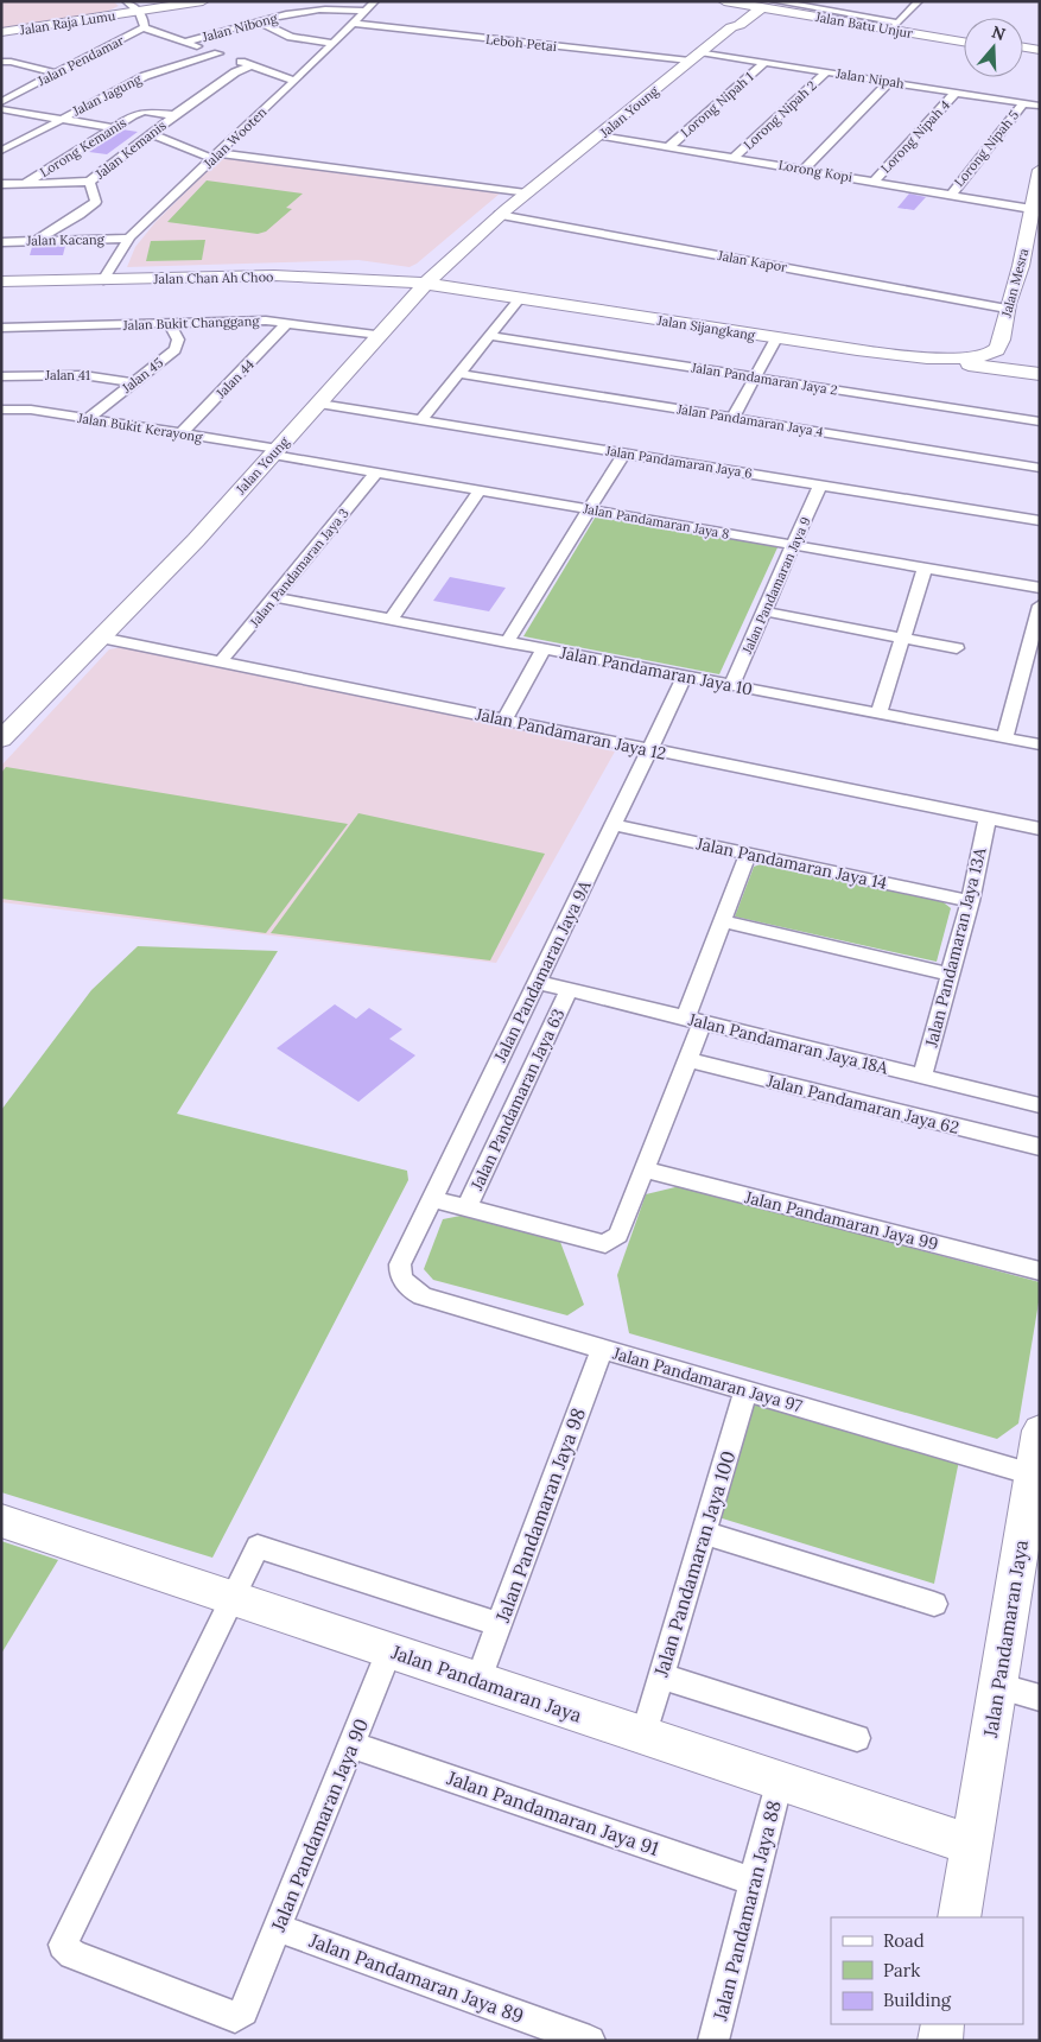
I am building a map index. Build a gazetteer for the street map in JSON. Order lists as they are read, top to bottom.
{
  "streets": {
    "main road": [
      "Jalan Raja Lumu",
      "Jalan Batu Unjur",
      "Jalan Young",
      "Jalan Chan Ah Choo",
      "Jalan Mesra",
      "Jalan Sijangkang",
      "Jalan Pandamaran Jaya"
    ],
    "street": [
      "Jalan Nibong",
      "Leboh Petai",
      "Jalan Pendamar",
      "Jalan Nipah",
      "Jalan Jagung",
      "Lorong Nipah 1",
      "Lorong Nipah 2",
      "Lorong Nipah 4",
      "Jalan Wooten",
      "Lorong Kemanis",
      "Lorong Nipah 5",
      "Jalan Kemanis",
      "Lorong Kopi",
      "Jalan Kacang",
      "Jalan Kapor",
      "Jalan Bukit Changgang",
      "Jalan 41",
      "Jalan 45",
      "Jalan 44",
      "Jalan Pandamaran Jaya 2",
      "Jalan Pandamaran Jaya 4",
      "Jalan Bukit Kerayong",
      "Jalan Pandamaran Jaya 6",
      "Jalan Pandamaran Jaya 8",
      "Jalan Pandamaran Jaya 3",
      "Jalan Pandamaran Jaya 9",
      "Jalan Pandamaran Jaya 10",
      "Jalan Pandamaran Jaya 12",
      "Jalan Pandamaran Jaya 14",
      "Jalan Pandamaran Jaya 13A",
      "Jalan Pandamaran Jaya 9A",
      "Jalan Pandamaran Jaya 18A",
      "Jalan Pandamaran Jaya 63",
      "Jalan Pandamaran Jaya 62",
      "Jalan Pandamaran Jaya 99",
      "Jalan Pandamaran Jaya 97",
      "Jalan Pandamaran Jaya 98",
      "Jalan Pandamaran Jaya 100",
      "Jalan Pandamaran Jaya 91",
      "Jalan Pandamaran Jaya 90",
      "Jalan Pandamaran Jaya 88",
      "Jalan Pandamaran Jaya 89"
    ]
  },
  "crossings": [
    ["Jalan Raja Lumu", "Jalan Pendamar"],
    ["Jalan Batu Unjur", "Jalan Young"],
    ["Jalan Nibong", "Jalan Wooten"],
    ["Leboh Petai", "Jalan Nipah"],
    ["Leboh Petai", "Jalan Young"],
    ["Leboh Petai", "Jalan Wooten"],
    ["Jalan Nipah", "Lorong Nipah 1"],
    ["Jalan Nipah", "Jalan Young"],
    ["Jalan Nipah", "Lorong Nipah 2"],
    ["Jalan Nipah", "Lorong Nipah 4"],
    ["Jalan Nipah", "Lorong Nipah 5"],
    ["Lorong Nipah 1", "Lorong Kopi"],
    ["Jalan Young", "Lorong Kopi"],
    ["Jalan Young", "Jalan Kapor"],
    ["Jalan Young", "Jalan Chan Ah Choo"],
    ["Jalan Young", "Jalan Bukit Changgang"],
    ["Jalan Young", "Jalan Sijangkang"],
    ["Jalan Young", "Jalan Bukit Kerayong"],
    ["Jalan Young", "Jalan Pandamaran Jaya 6"],
    ["Jalan Young", "Jalan Pandamaran Jaya 8"],
    ["Jalan Young", "Jalan Pandamaran Jaya 12"],
    ["Lorong Nipah 2", "Lorong Kopi"],
    ["Lorong Nipah 4", "Lorong Kopi"],
    ["Jalan Wooten", "Jalan Kacang"],
    ["Jalan Wooten", "Jalan Chan Ah Choo"],
    ["Lorong Kemanis", "Jalan Kemanis"],
    ["Lorong Nipah 5", "Lorong Kopi"],
    ["Jalan Kemanis", "Jalan Kacang"],
    ["Lorong Kopi", "Jalan Mesra"],
    ["Jalan Kapor", "Jalan Mesra"],
    ["Jalan Chan Ah Choo", "Jalan Sijangkang"],
    ["Jalan Mesra", "Jalan Sijangkang"],
    ["Jalan Bukit Changgang", "Jalan 45"],
    ["Jalan Bukit Changgang", "Jalan 44"],
    ["Jalan 41", "Jalan 45"],
    ["Jalan 45", "Jalan Bukit Kerayong"],
    ["Jalan 44", "Jalan Bukit Kerayong"],
    ["Jalan Bukit Kerayong", "Jalan Pandamaran Jaya 8"],
    ["Jalan Pandamaran Jaya 6", "Jalan Pandamaran Jaya 9"],
    ["Jalan Pandamaran Jaya 8", "Jalan Pandamaran Jaya 3"],
    ["Jalan Pandamaran Jaya 8", "Jalan Pandamaran Jaya 9"],
    ["Jalan Pandamaran Jaya 3", "Jalan Pandamaran Jaya 10"],
    ["Jalan Pandamaran Jaya 3", "Jalan Pandamaran Jaya 12"],
    ["Jalan Pandamaran Jaya 9", "Jalan Pandamaran Jaya 10"],
    ["Jalan Pandamaran Jaya 10", "Jalan Pandamaran Jaya 9A"],
    ["Jalan Pandamaran Jaya 12", "Jalan Pandamaran Jaya 13A"],
    ["Jalan Pandamaran Jaya 12", "Jalan Pandamaran Jaya 9A"],
    ["Jalan Pandamaran Jaya 14", "Jalan Pandamaran Jaya 13A"],
    ["Jalan Pandamaran Jaya 14", "Jalan Pandamaran Jaya 9A"],
    ["Jalan Pandamaran Jaya 13A", "Jalan Pandamaran Jaya 18A"],
    ["Jalan Pandamaran Jaya 9A", "Jalan Pandamaran Jaya 18A"],
    ["Jalan Pandamaran Jaya 9A", "Jalan Pandamaran Jaya 97"],
    ["Jalan Pandamaran Jaya 18A", "Jalan Pandamaran Jaya 63"],
    ["Jalan Pandamaran Jaya 97", "Jalan Pandamaran Jaya 98"],
    ["Jalan Pandamaran Jaya 97", "Jalan Pandamaran Jaya 100"],
    ["Jalan Pandamaran Jaya 97", "Jalan Pandamaran Jaya"],
    ["Jalan Pandamaran Jaya 98", "Jalan Pandamaran Jaya"],
    ["Jalan Pandamaran Jaya 100", "Jalan Pandamaran Jaya"],
    ["Jalan Pandamaran Jaya", "Jalan Pandamaran Jaya 90"],
    ["Jalan Pandamaran Jaya", "Jalan Pandamaran Jaya 88"],
    ["Jalan Pandamaran Jaya 91", "Jalan Pandamaran Jaya 90"],
    ["Jalan Pandamaran Jaya 91", "Jalan Pandamaran Jaya 88"],
    ["Jalan Pandamaran Jaya 90", "Jalan Pandamaran Jaya 89"]
  ],
  "legend": ["Road", "Park", "Building"],
  "north": "top"
}
